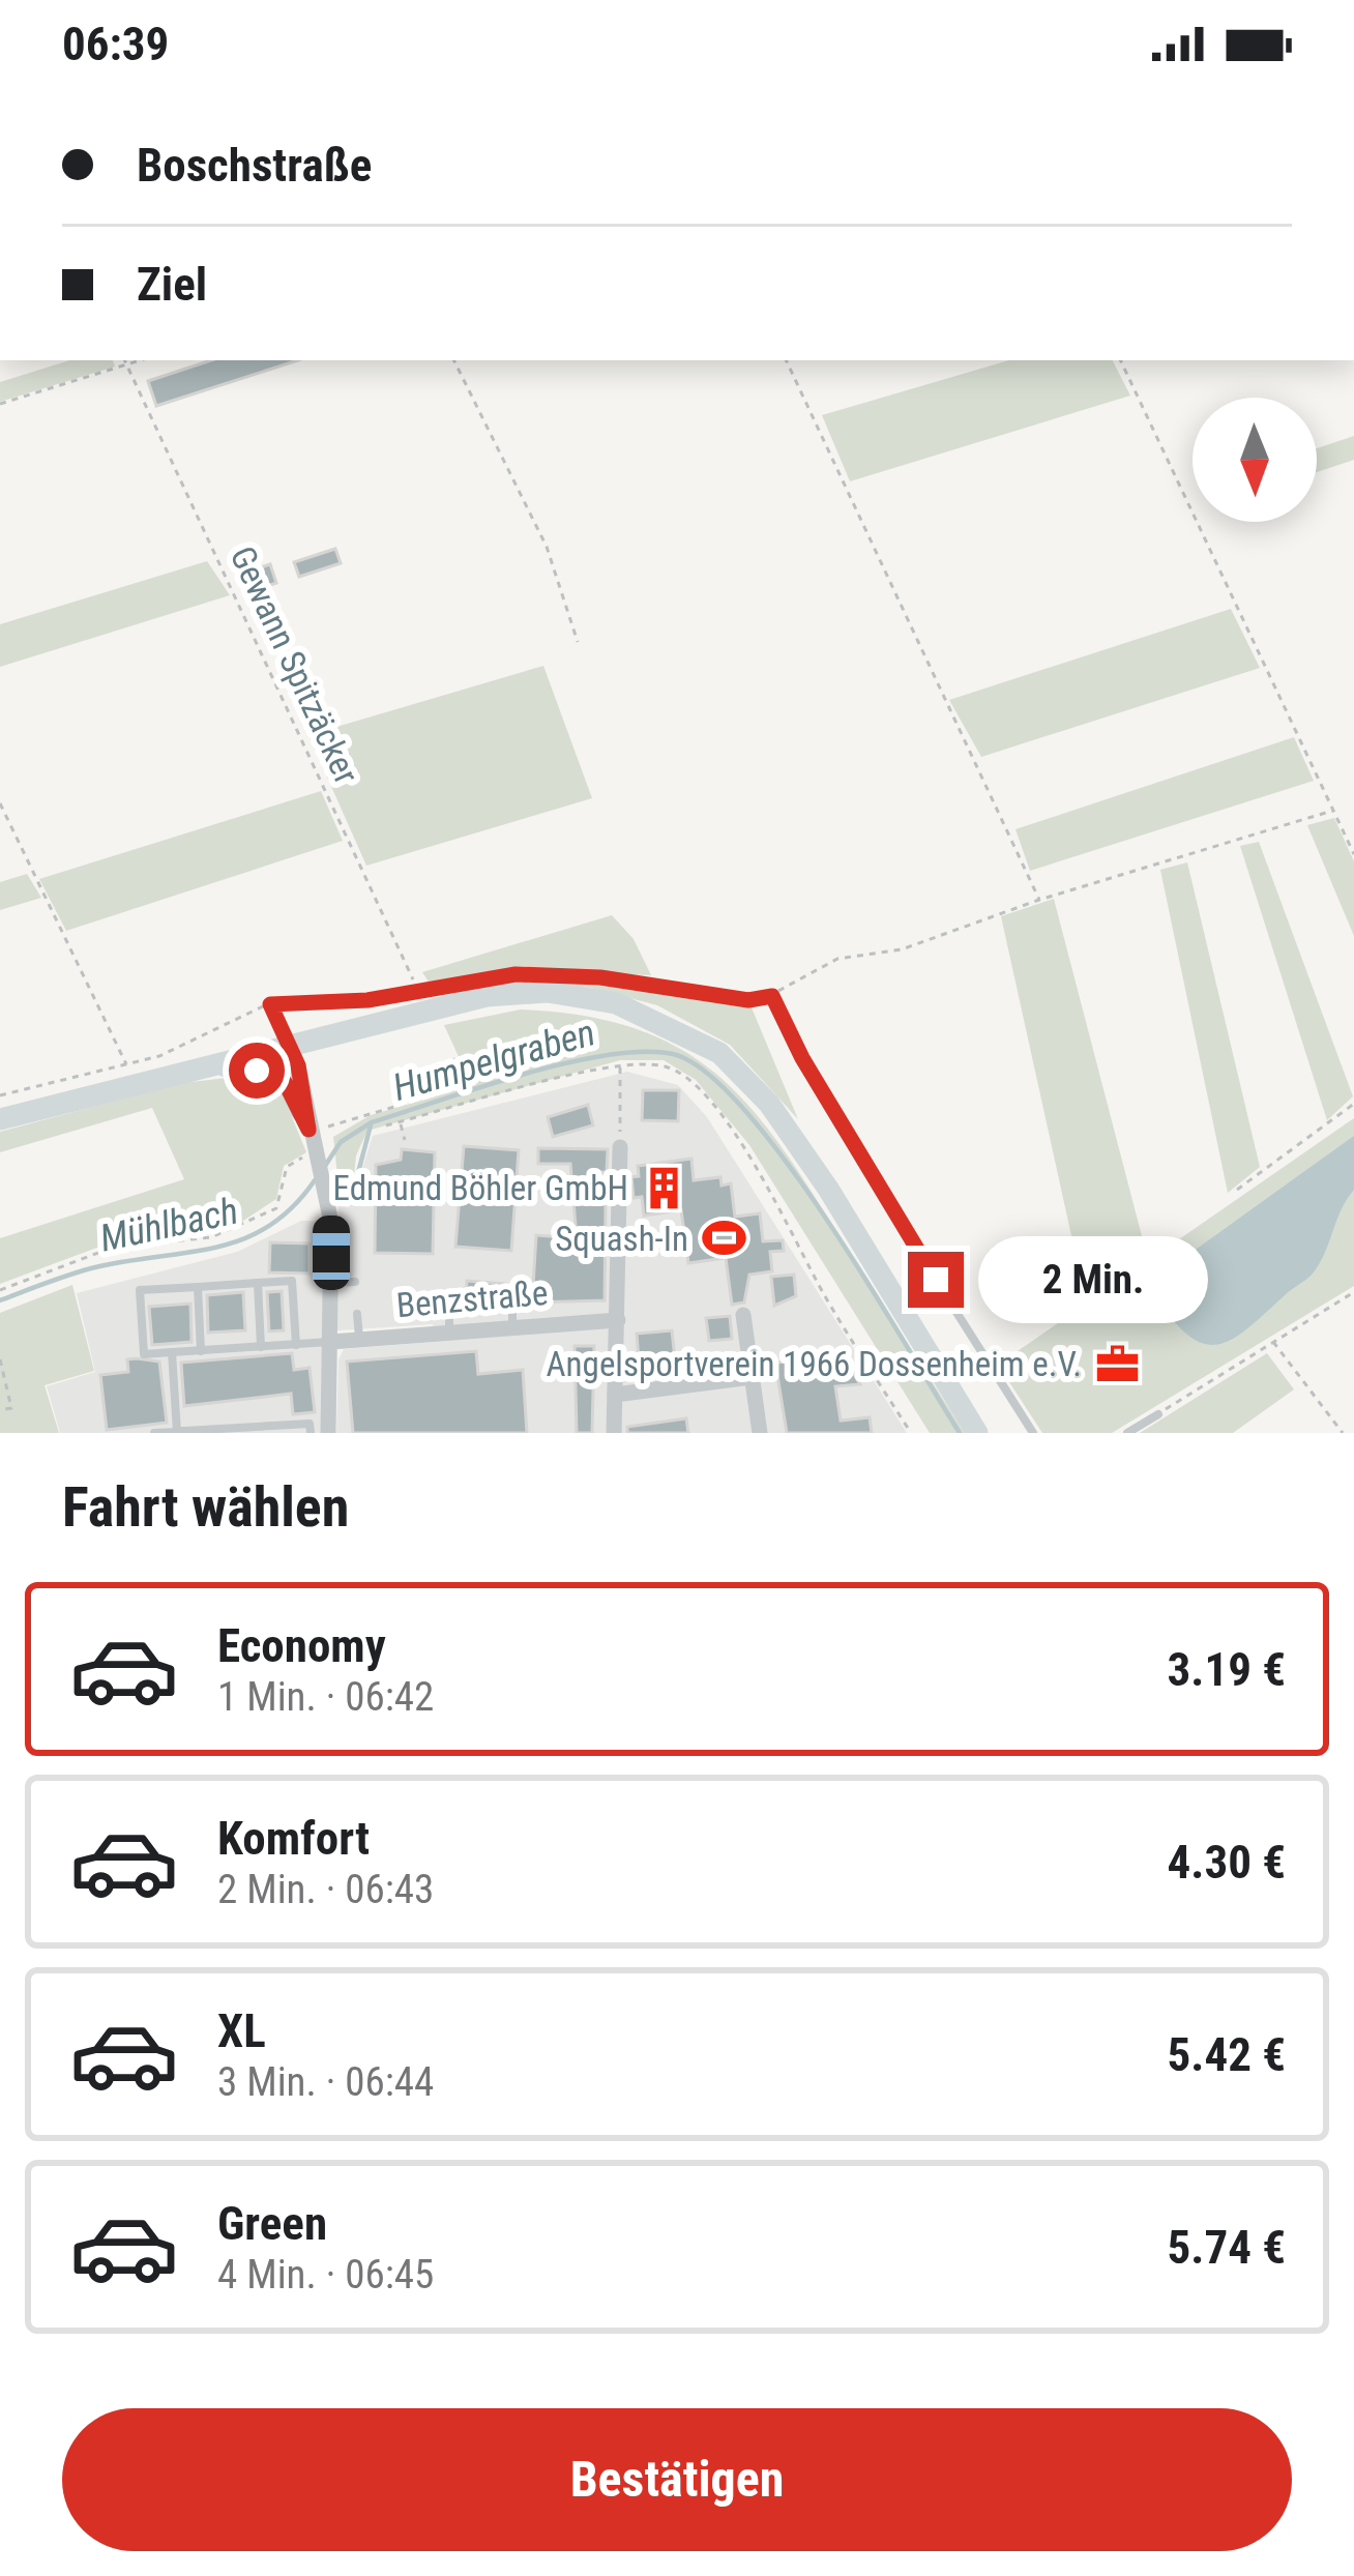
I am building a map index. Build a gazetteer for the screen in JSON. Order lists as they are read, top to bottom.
{
  "streets": {
    "street": ["Benzstraße"],
    "path": ["Gewann Spitzäcker"]
  },
  "water": ["Humpelgraben", "Mühlbach"],
  "places": {
    "building": ["Edmund Böhler GmbH"],
    "sports": ["Squash-In"],
    "office": ["Angelsportverein 1966 Dossenheim e.V."]
  },
  "north": "bottom",
  "page": {
    "status": "06:39",
    "banner": ["Boschstraße", "Ziel"],
    "bubble": "2 Min.",
    "heading": "Fahrt wählen",
    "list": [
      {
        "name": "Economy",
        "note": "1 Min. · 06:42",
        "value": "3.19 €"
      },
      {
        "name": "Komfort",
        "note": "2 Min. · 06:43",
        "value": "4.30 €"
      },
      {
        "name": "XL",
        "note": "3 Min. · 06:44",
        "value": "5.42 €"
      },
      {
        "name": "Green",
        "note": "4 Min. · 06:45",
        "value": "5.74 €"
      }
    ],
    "buttons": "Bestätigen"
  }
}
